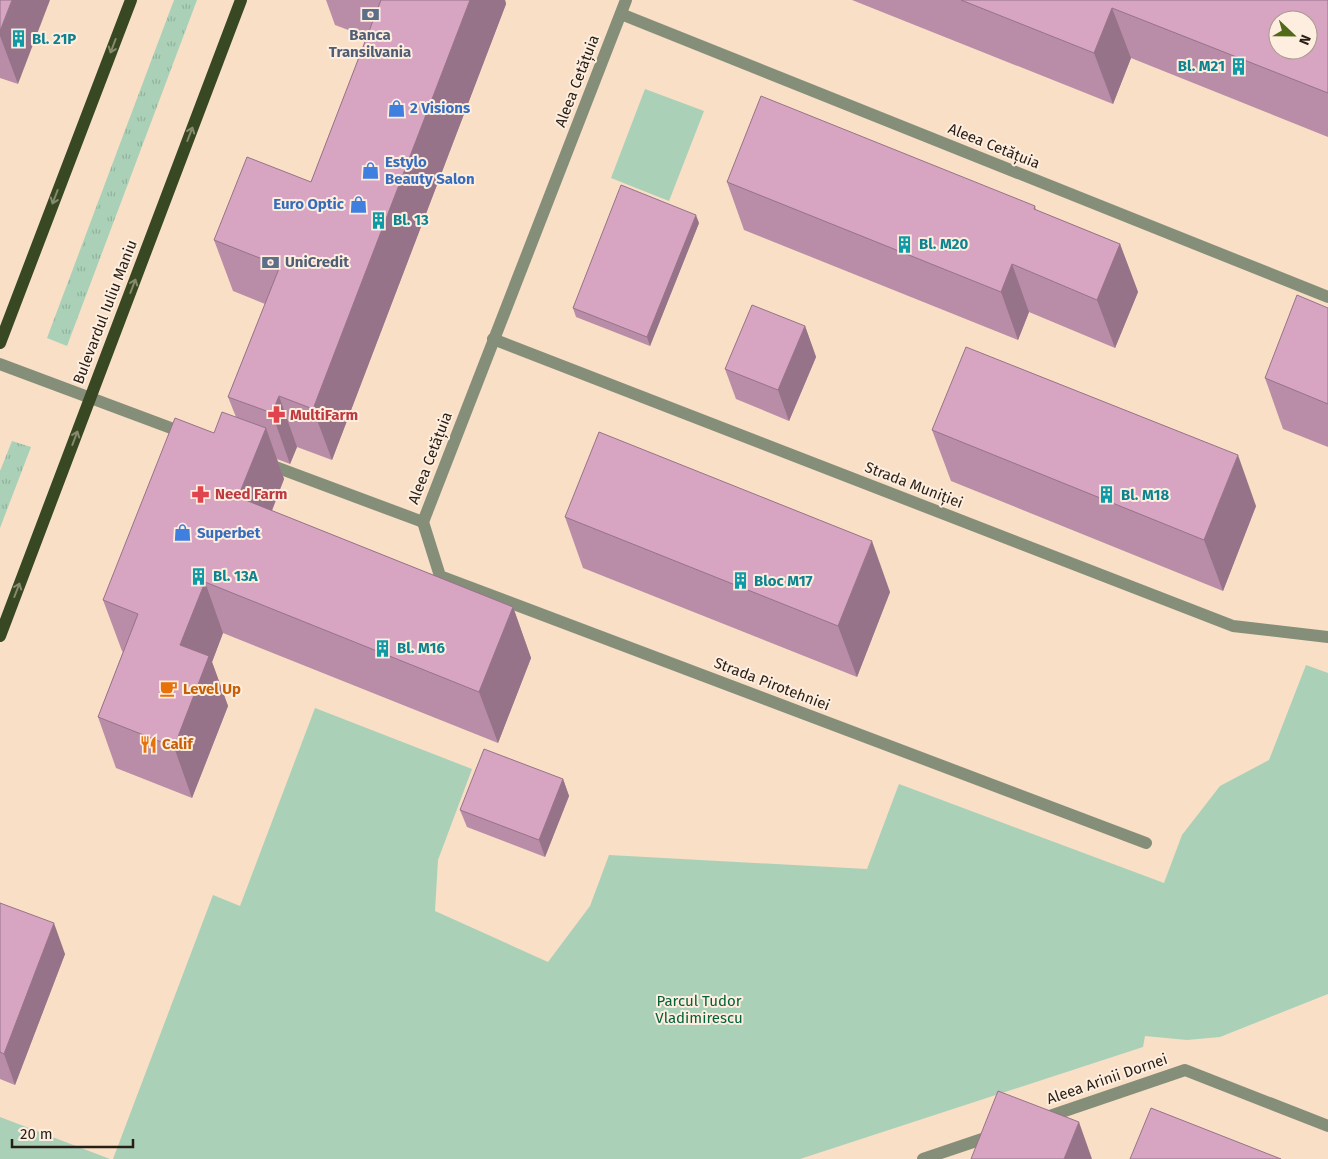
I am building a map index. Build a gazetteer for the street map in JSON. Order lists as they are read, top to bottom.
{
  "streets": {
    "main road": ["Bulevardul Iuliu Maniu"],
    "street": [
      "Aleea Cetățuia",
      "Strada Muniției",
      "Strada Pirotehniei",
      "Aleea Arinii Dornei"
    ]
  },
  "crossings": [
    ["Aleea Cetățuia", "Strada Muniției"],
    ["Aleea Cetățuia", "Strada Pirotehniei"]
  ],
  "parks": ["Parcul Tudor Vladimirescu"],
  "places": {
    "bank": ["Banca Transilvania", "UniCredit"],
    "building": [
      "Bl. 21P",
      "Bl. M21",
      "Bl. 13",
      "Bl. M20",
      "Bl. M18",
      "Bl. 13A",
      "Bloc M17",
      "Bl. M16"
    ],
    "shop": [
      "2 Visions",
      "Estylo Beauty Salon",
      "Euro Optic",
      "Superbet"
    ],
    "pharmacy": ["MultiFarm", "Need Farm"],
    "cafe": ["Level Up"],
    "restaurant": ["Calif"]
  },
  "scale_bar": "20 m",
  "north": "right"
}
